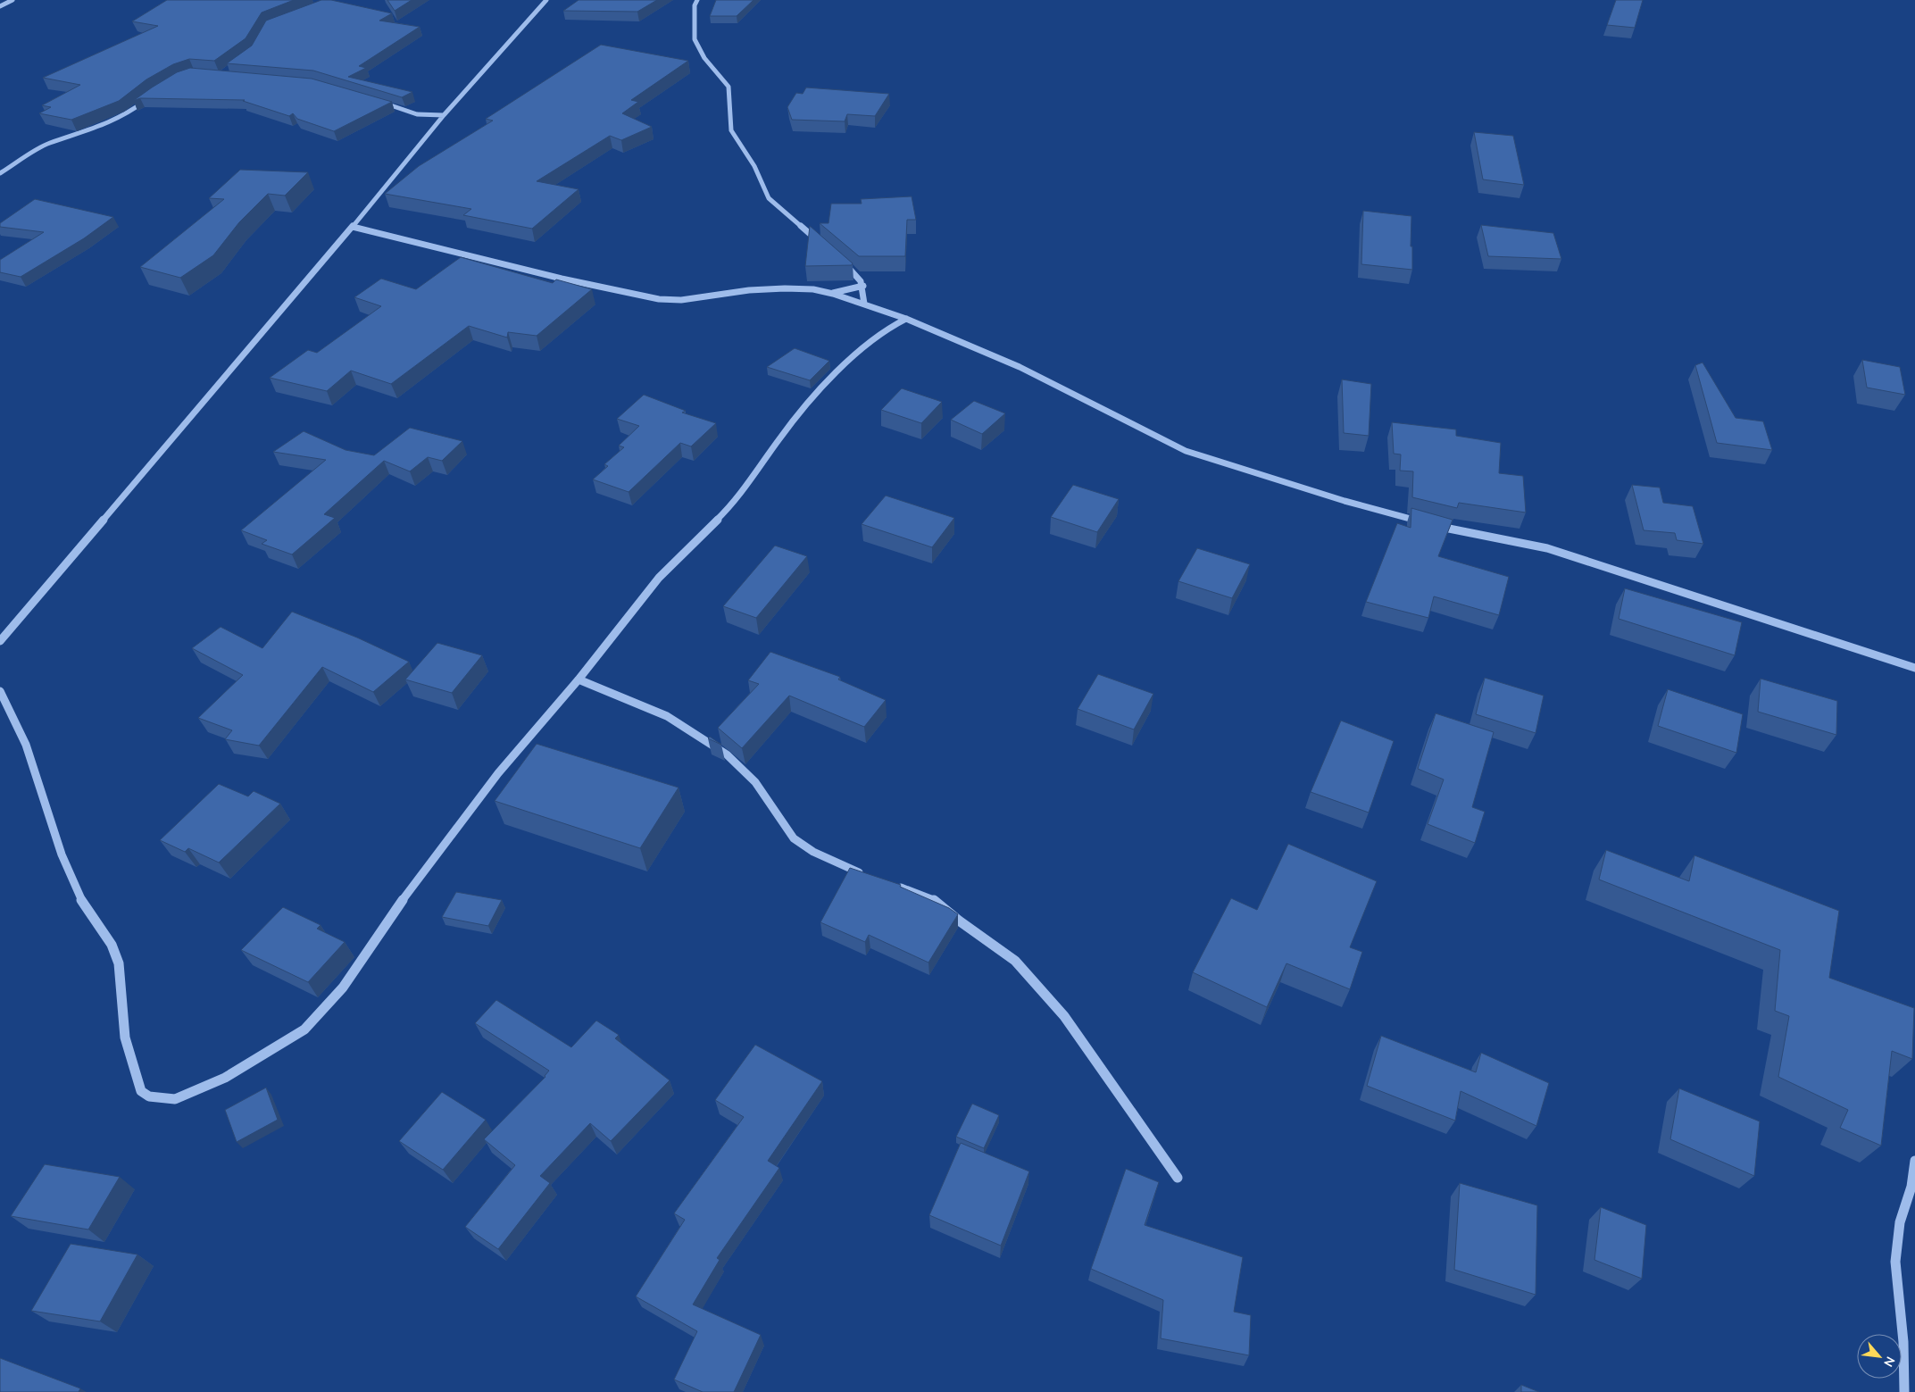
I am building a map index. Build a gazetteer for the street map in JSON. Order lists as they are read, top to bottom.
{
  "north": "bottom right"
}
